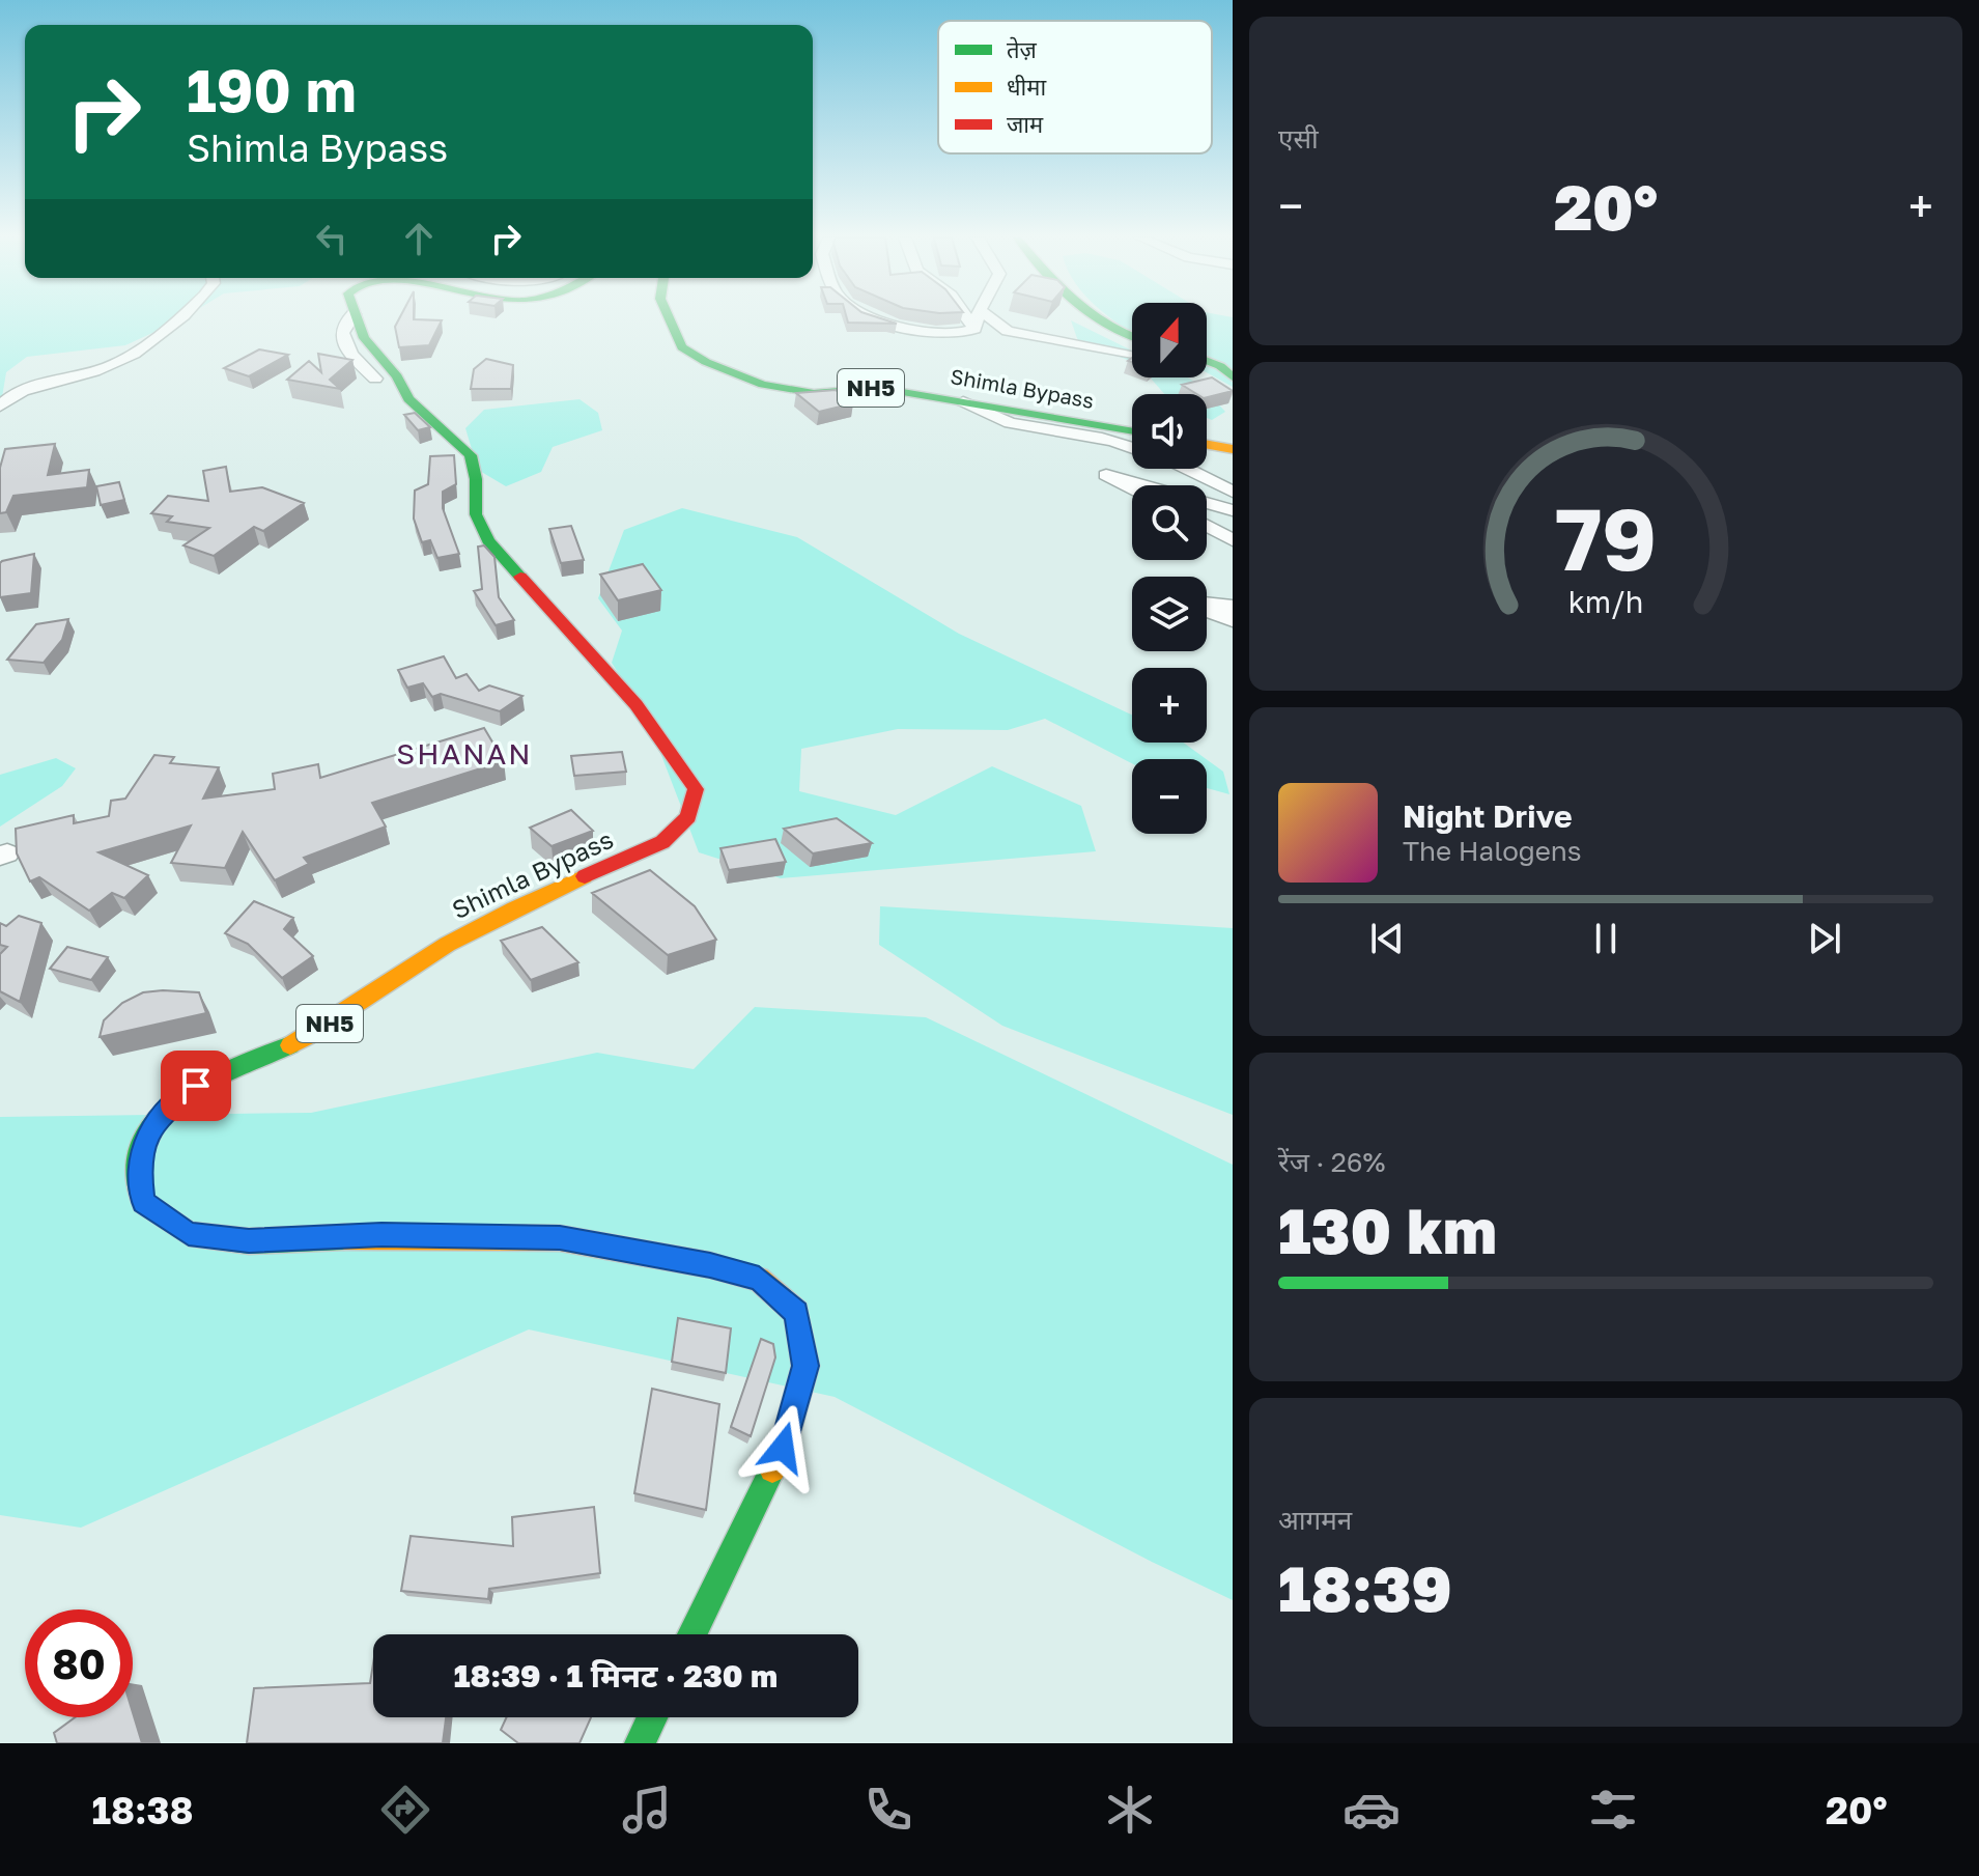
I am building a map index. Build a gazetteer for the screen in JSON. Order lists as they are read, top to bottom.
{
  "streets": {
    "highway": ["NH5", "Shimla Bypass"]
  },
  "districts": ["SHANAN"],
  "legend": ["तेज़", "धीमा", "जाम"],
  "north": "top",
  "page": {
    "tile": [
      "एसी",
      ["रेंज · 26%", "130 km"],
      ["आगमन", "18:39"]
    ],
    "turn": ["190 m", "Shimla Bypass"],
    "heat": ["−", "20°", "+"],
    "map_buttons": ["+", "−"],
    "song": ["Night Drive", "The Halogens"],
    "limit": "80",
    "trip": "18:39 · 1 मिनट · 230 m",
    "tabs": ["18:38", "20°"],
    "gauge": ["79", "km/h"]
  }
}
